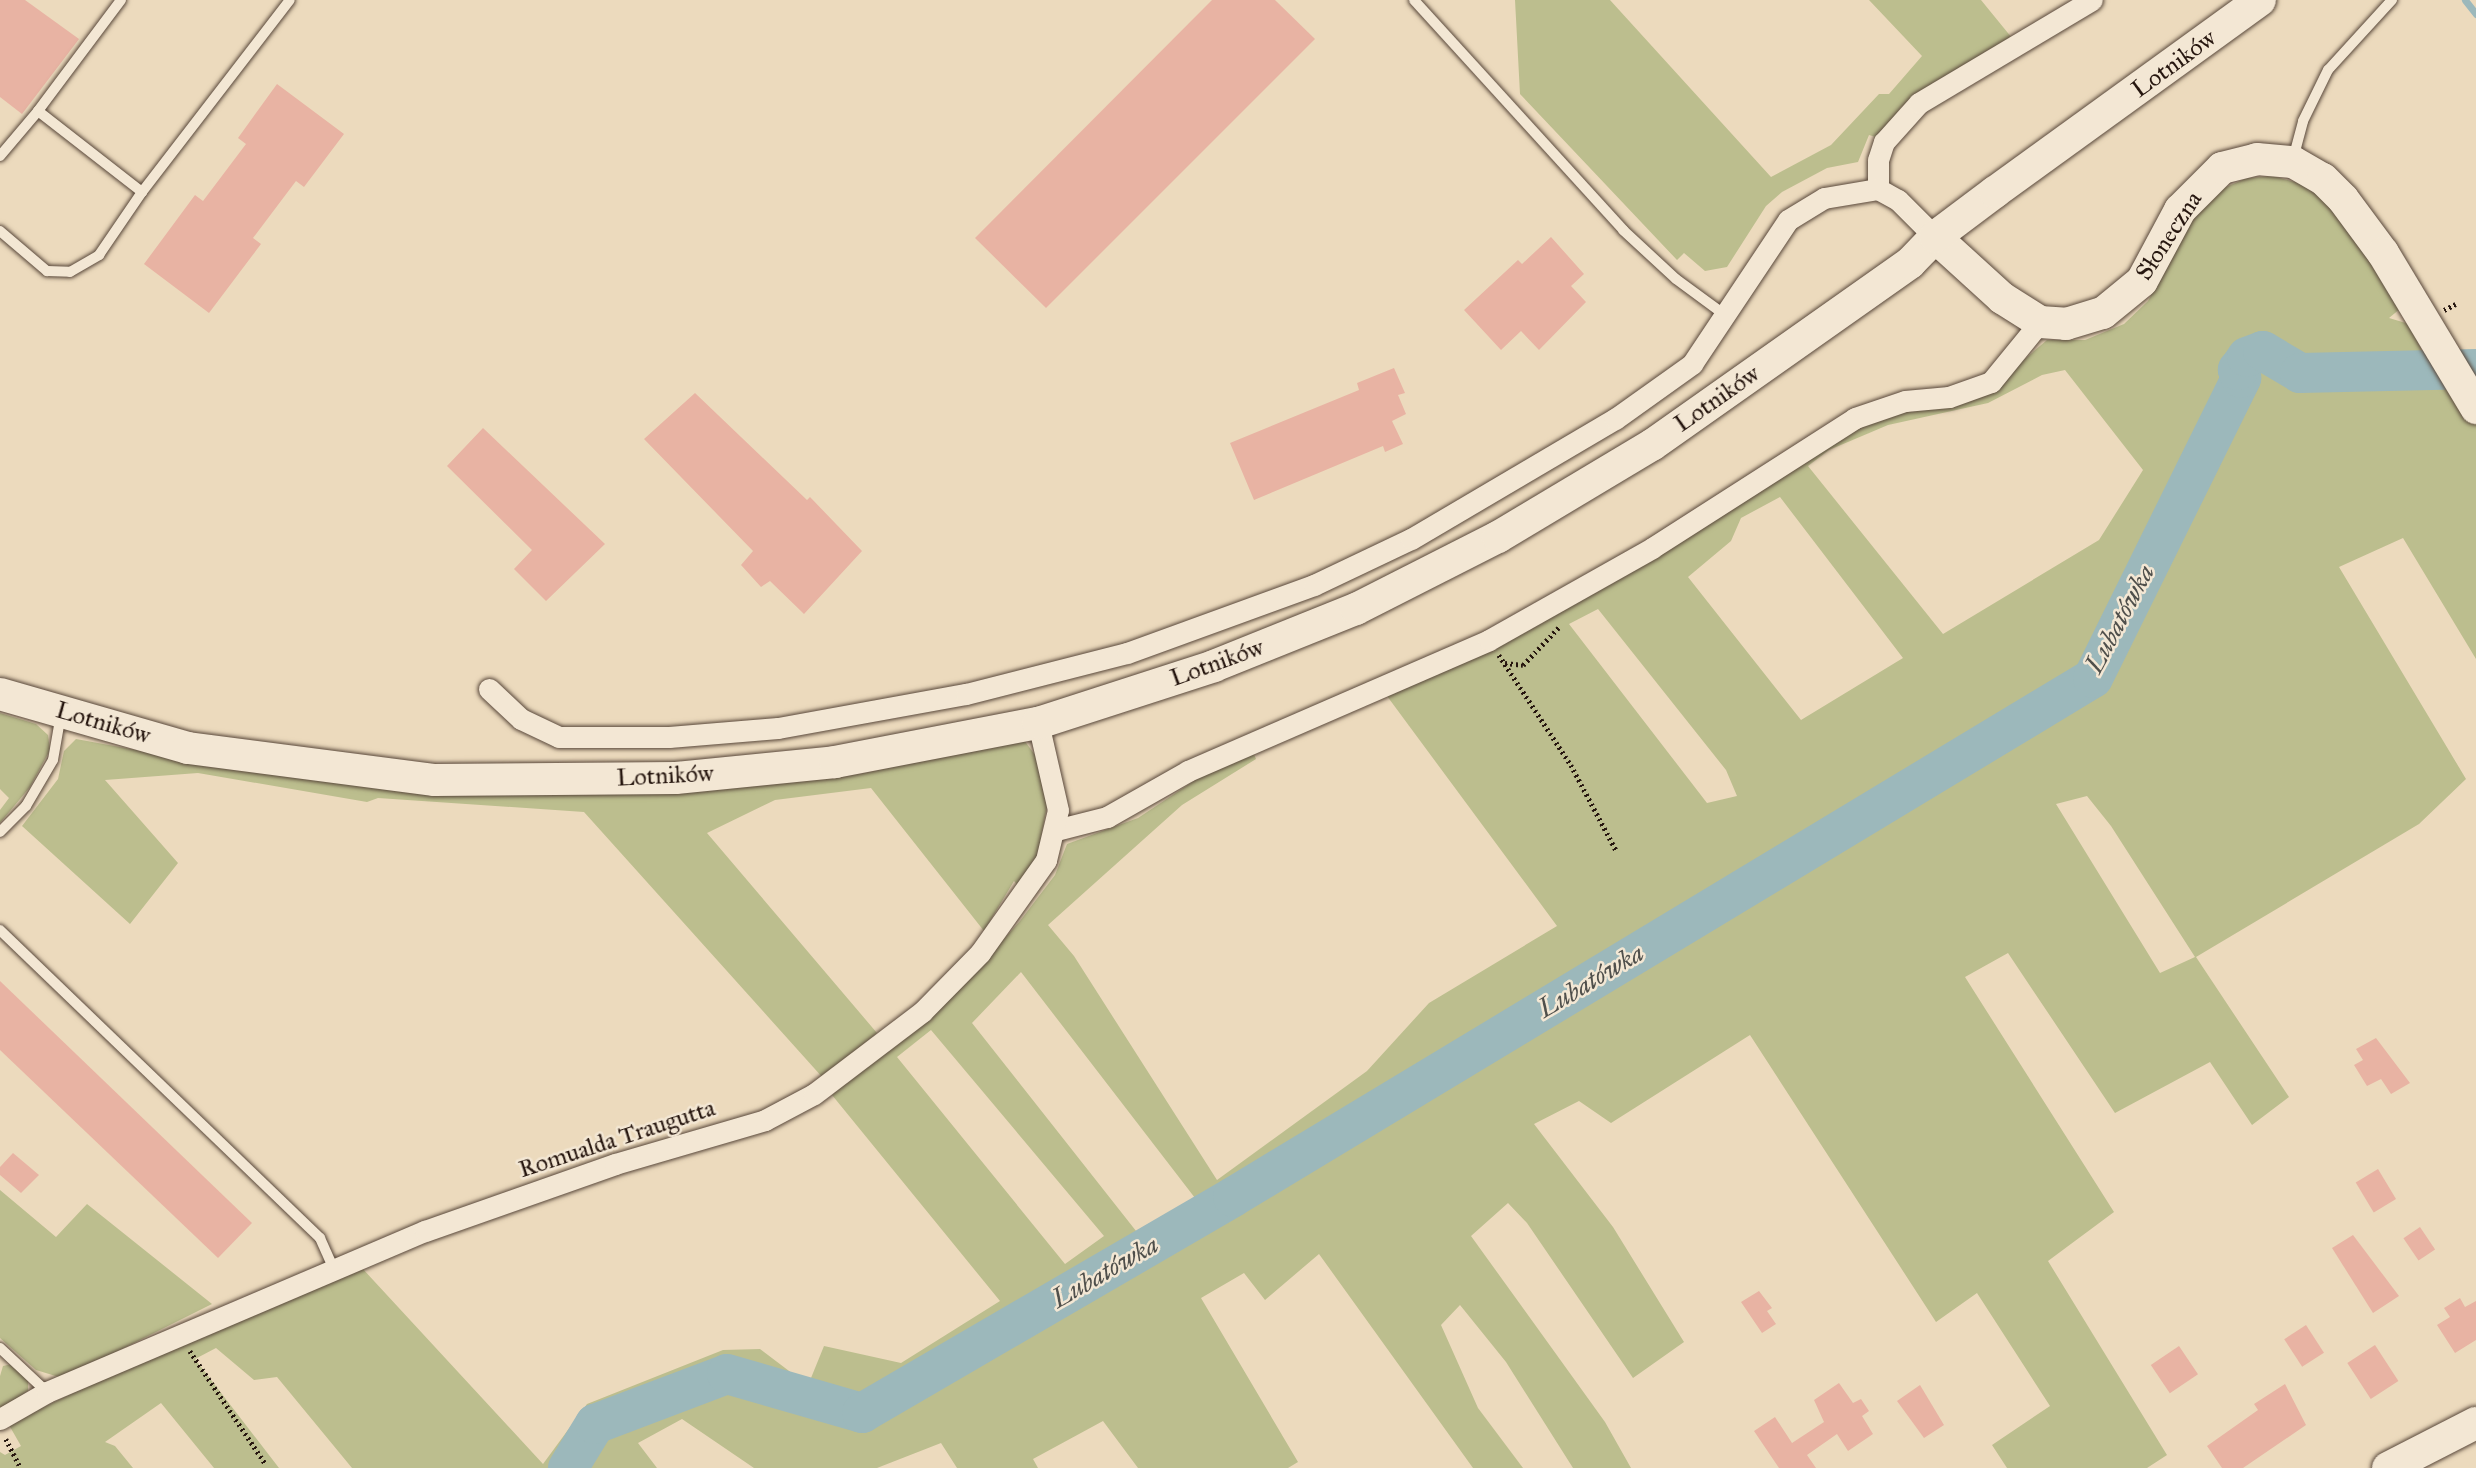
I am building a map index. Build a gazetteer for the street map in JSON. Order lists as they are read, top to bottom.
{
  "streets": {
    "street": ["Lotników", "Słoneczna", "Romualda Traugutta"]
  },
  "crossings": [
    ["Lotników", "Romualda Traugutta"]
  ],
  "water": ["Lubatówka"]
}
